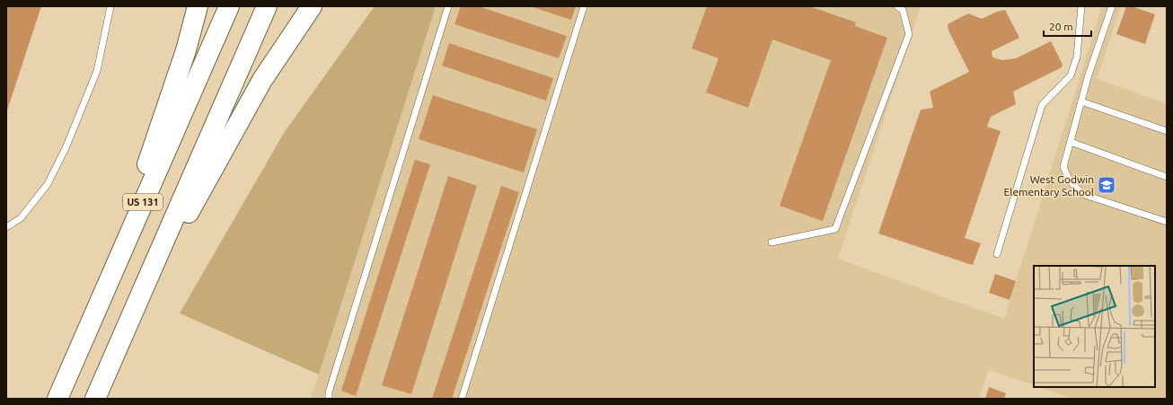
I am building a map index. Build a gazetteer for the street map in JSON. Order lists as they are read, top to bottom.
{
  "streets": {
    "highway": ["US 131"]
  },
  "places": {
    "school or university": ["West Godwin Elementary School"]
  },
  "scale_bar": "20 m"
}
